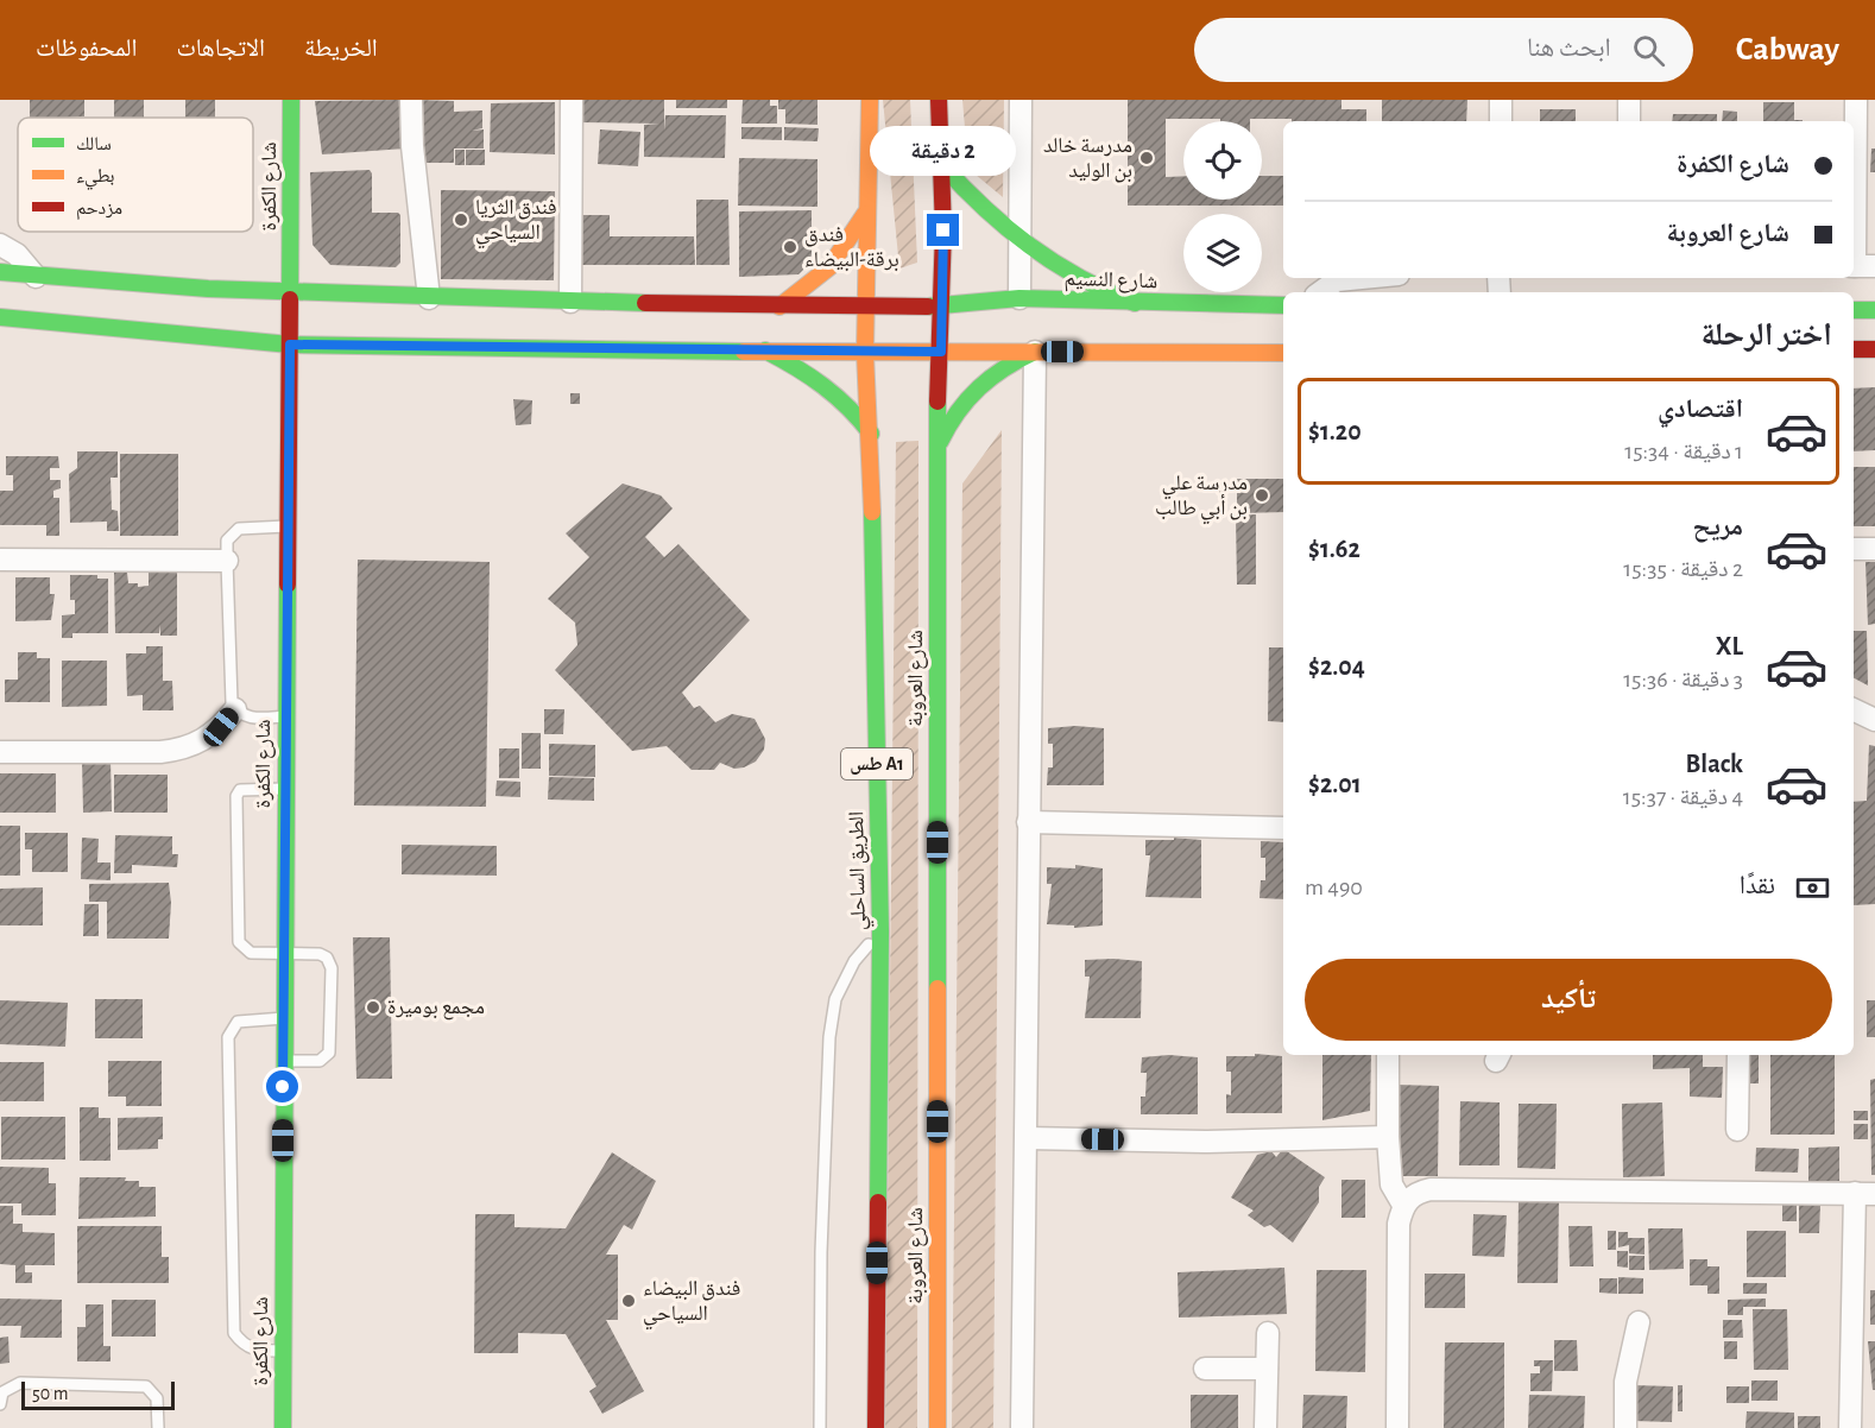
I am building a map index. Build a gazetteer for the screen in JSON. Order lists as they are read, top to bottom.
{
  "streets": {
    "main road": [
      "شارع الكفرة",
      "شارع النسيم",
      "شارع العروبة",
      "طس A1",
      "الطريق الساحلي"
    ]
  },
  "crossings": [
    ["شارع الكفرة", "شارع النسيم"],
    ["شارع النسيم", "شارع العروبة"],
    ["شارع النسيم", "الطريق الساحلي"]
  ],
  "places": [
    "مدرسة خالد بن الوليد",
    "فندق الثريا السياحي",
    "فندق برقة-البيضاء",
    "مدرسة علي بن أبي طالب",
    "مجمع بوميرة",
    "فندق البيضاء السياحي"
  ],
  "legend": ["سالك", "بطيء", "مزدحم"],
  "scale_bar": "50 m",
  "page": {
    "header": "Cabway",
    "search": "ابحث هنا",
    "nav": ["الخريطة", "الاتجاهات", "المحفوظات"],
    "banner": ["شارع الكفرة", "شارع العروبة"],
    "bubble": "2 دقيقة",
    "heading": "اختر الرحلة",
    "list": [
      {
        "name": "اقتصادي",
        "note": "1 دقيقة · 15:34",
        "value": "$1.20"
      },
      {
        "name": "مريح",
        "note": "2 دقيقة · 15:35",
        "value": "$1.62"
      },
      {
        "name": "XL",
        "note": "3 دقيقة · 15:36",
        "value": "$2.04"
      },
      {
        "name": "Black",
        "note": "4 دقيقة · 15:37",
        "value": "$2.01"
      }
    ],
    "pay": ["نقدًا", "490 m"],
    "buttons": "تأكيد",
    "scale": "50 m"
  }
}
